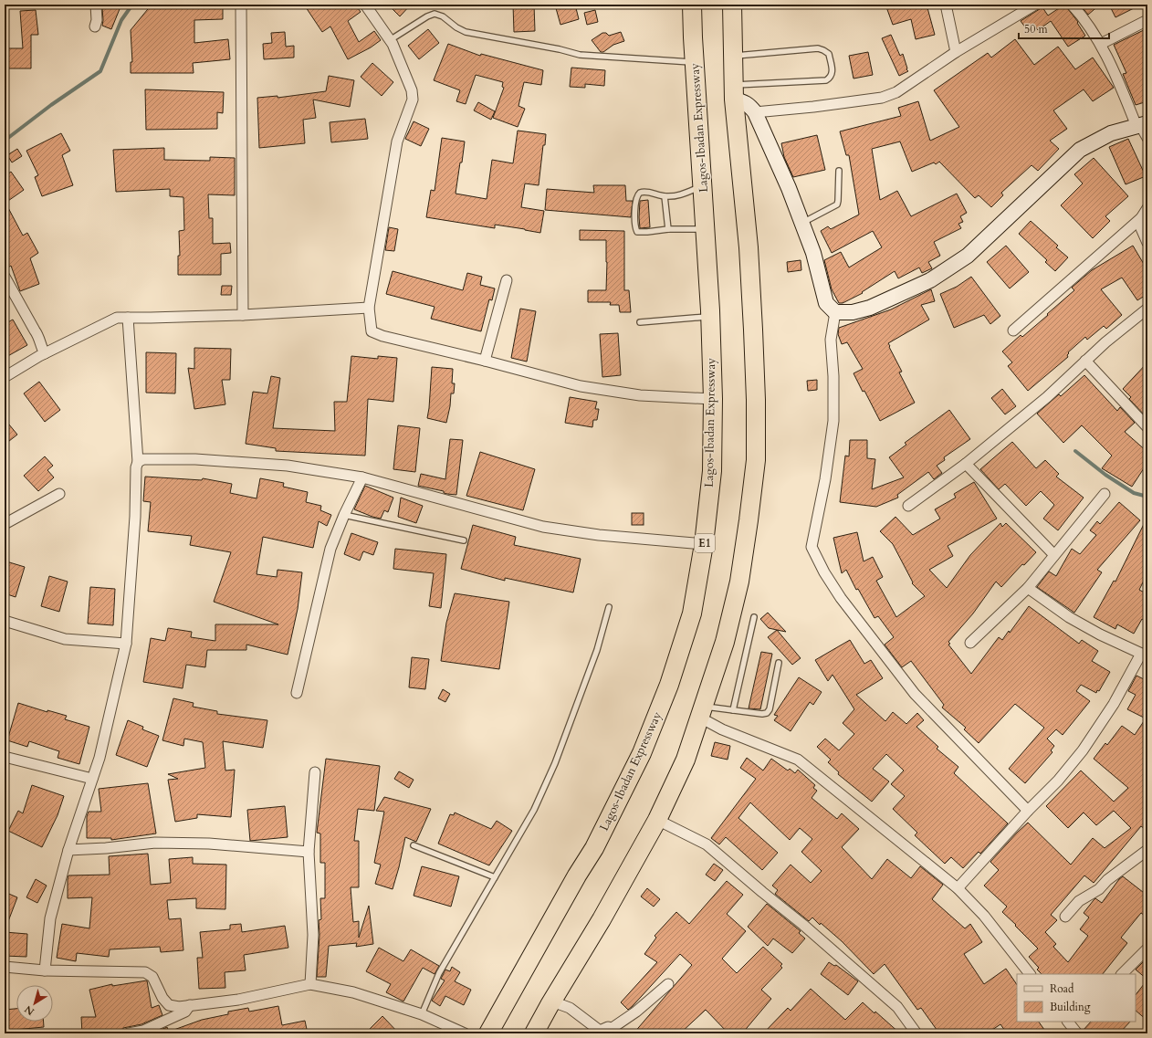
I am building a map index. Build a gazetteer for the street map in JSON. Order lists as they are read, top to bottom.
{
  "streets": {
    "highway": ["Lagos-Ibadan Expressway", "E1"]
  },
  "legend": ["Road", "Building"],
  "scale_bar": "50 m",
  "north": "bottom left"
}
